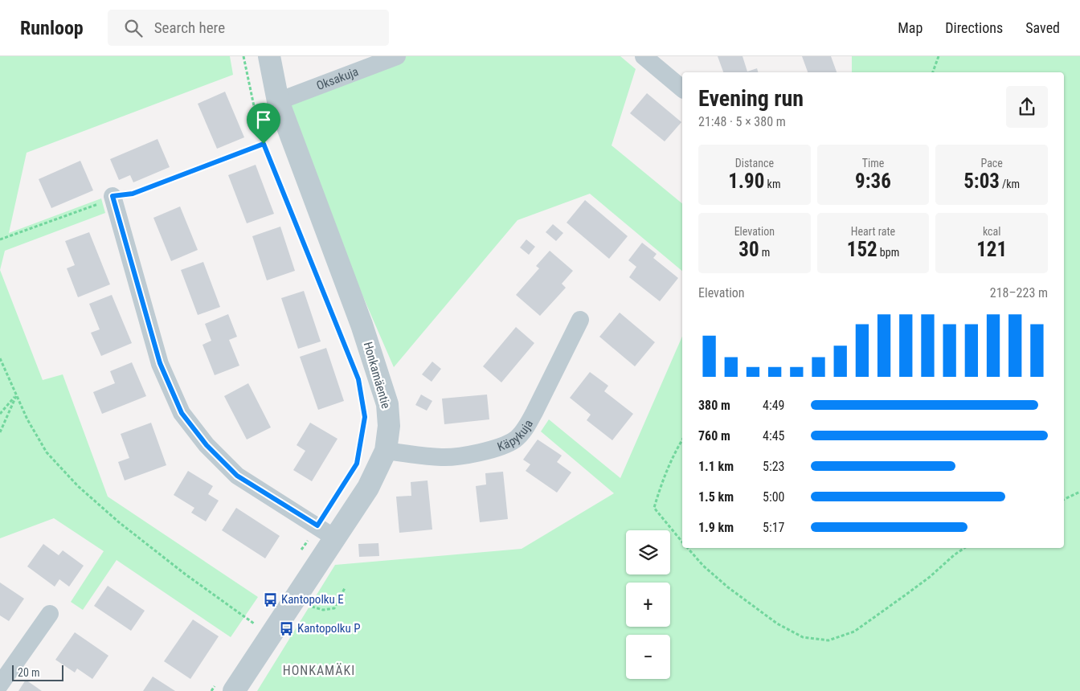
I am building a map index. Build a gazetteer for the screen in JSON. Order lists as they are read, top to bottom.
{
  "streets": {
    "street": ["Oksakuja", "Honkamäentie", "Käpykuja"]
  },
  "crossings": [
    ["Oksakuja", "Honkamäentie"],
    ["Honkamäentie", "Käpykuja"]
  ],
  "districts": ["HONKAMÄKI"],
  "places": {
    "bus stop": ["Kantopolku E", "Kantopolku P"]
  },
  "scale_bar": "20 m",
  "page": {
    "header": "Runloop",
    "search": "Search here",
    "nav": ["Map", "Directions", "Saved"],
    "heading": ["Evening run", "21:48 · 5 × 380 m"],
    "stats": [
      ["Distance", "1.90 km"],
      ["Time", "9:36"],
      ["Pace", "5:03 /km"],
      ["Elevation", "30 m"],
      ["Heart rate", "152 bpm"],
      ["kcal", "121"]
    ],
    "chart": ["Elevation", "218–223 m"],
    "list": [
      {
        "name": "380 m",
        "note": "4:49"
      },
      {
        "name": "760 m",
        "note": "4:45"
      },
      {
        "name": "1.1 km",
        "note": "5:23"
      },
      {
        "name": "1.5 km",
        "note": "5:00"
      },
      {
        "name": "1.9 km",
        "note": "5:17"
      }
    ],
    "map_buttons": ["+", "−"],
    "scale": "20 m"
  }
}
